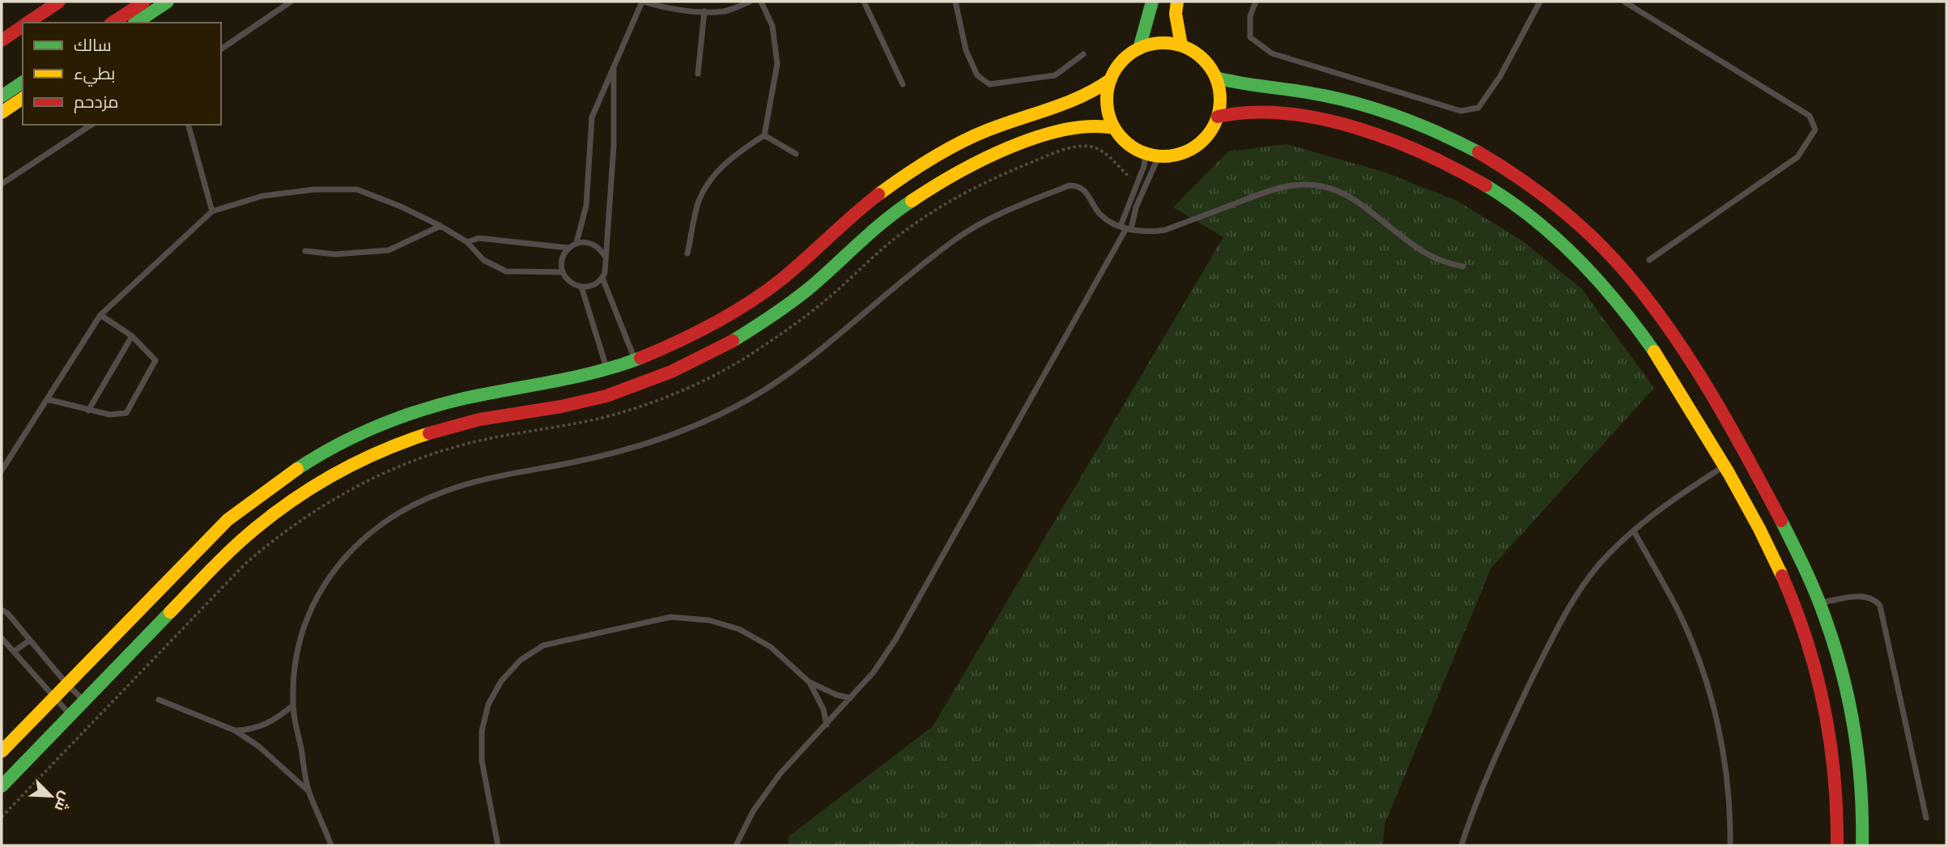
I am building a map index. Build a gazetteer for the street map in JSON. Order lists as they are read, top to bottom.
{
  "legend": ["سالك", "بطيء", "مزدحم"],
  "north": "bottom right"
}
